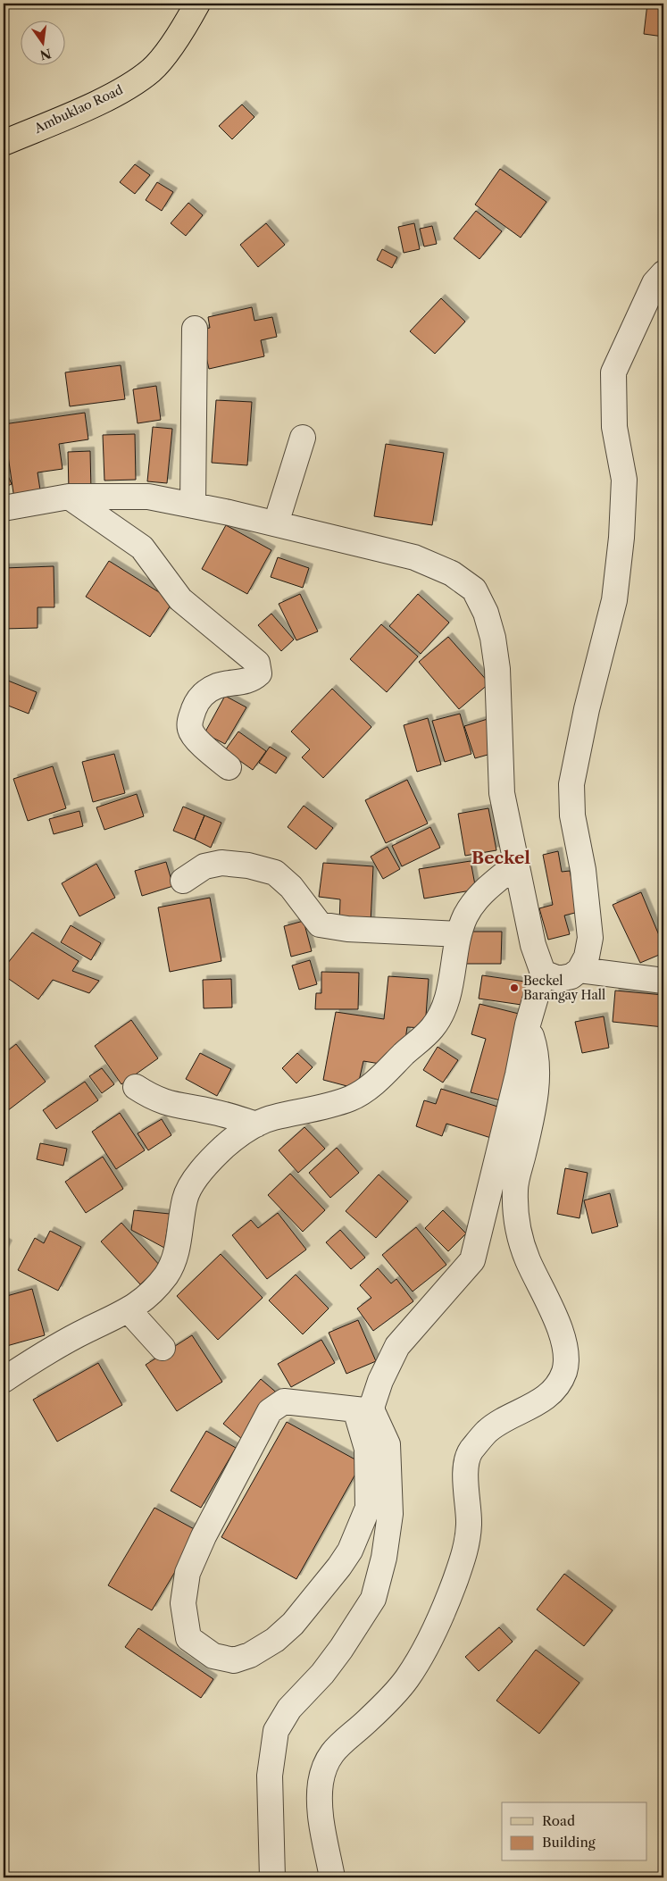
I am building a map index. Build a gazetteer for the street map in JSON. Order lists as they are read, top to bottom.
{
  "streets": {
    "main road": ["Ambuklao Road"]
  },
  "districts": ["Beckel"],
  "places": ["Beckel Barangay Hall"],
  "legend": ["Road", "Building"],
  "north": "bottom"
}
